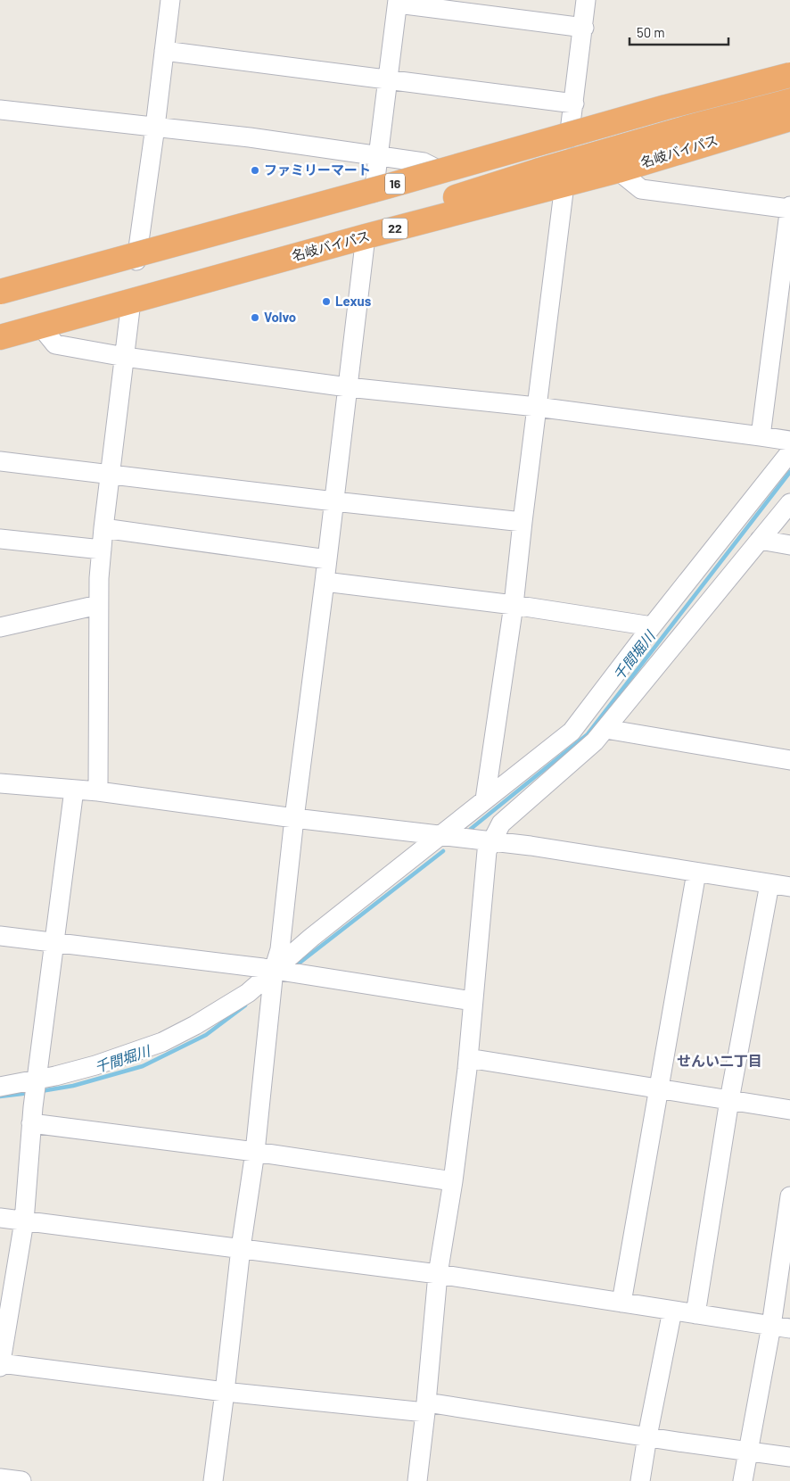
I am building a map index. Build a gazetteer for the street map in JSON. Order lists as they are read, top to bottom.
{
  "streets": {
    "highway": ["名岐バイパス", "16", "22"]
  },
  "districts": ["せんい二丁目"],
  "water": ["千間堀川"],
  "places": ["ファミリーマート", "Lexus", "Volvo"],
  "scale_bar": "50 m"
}
